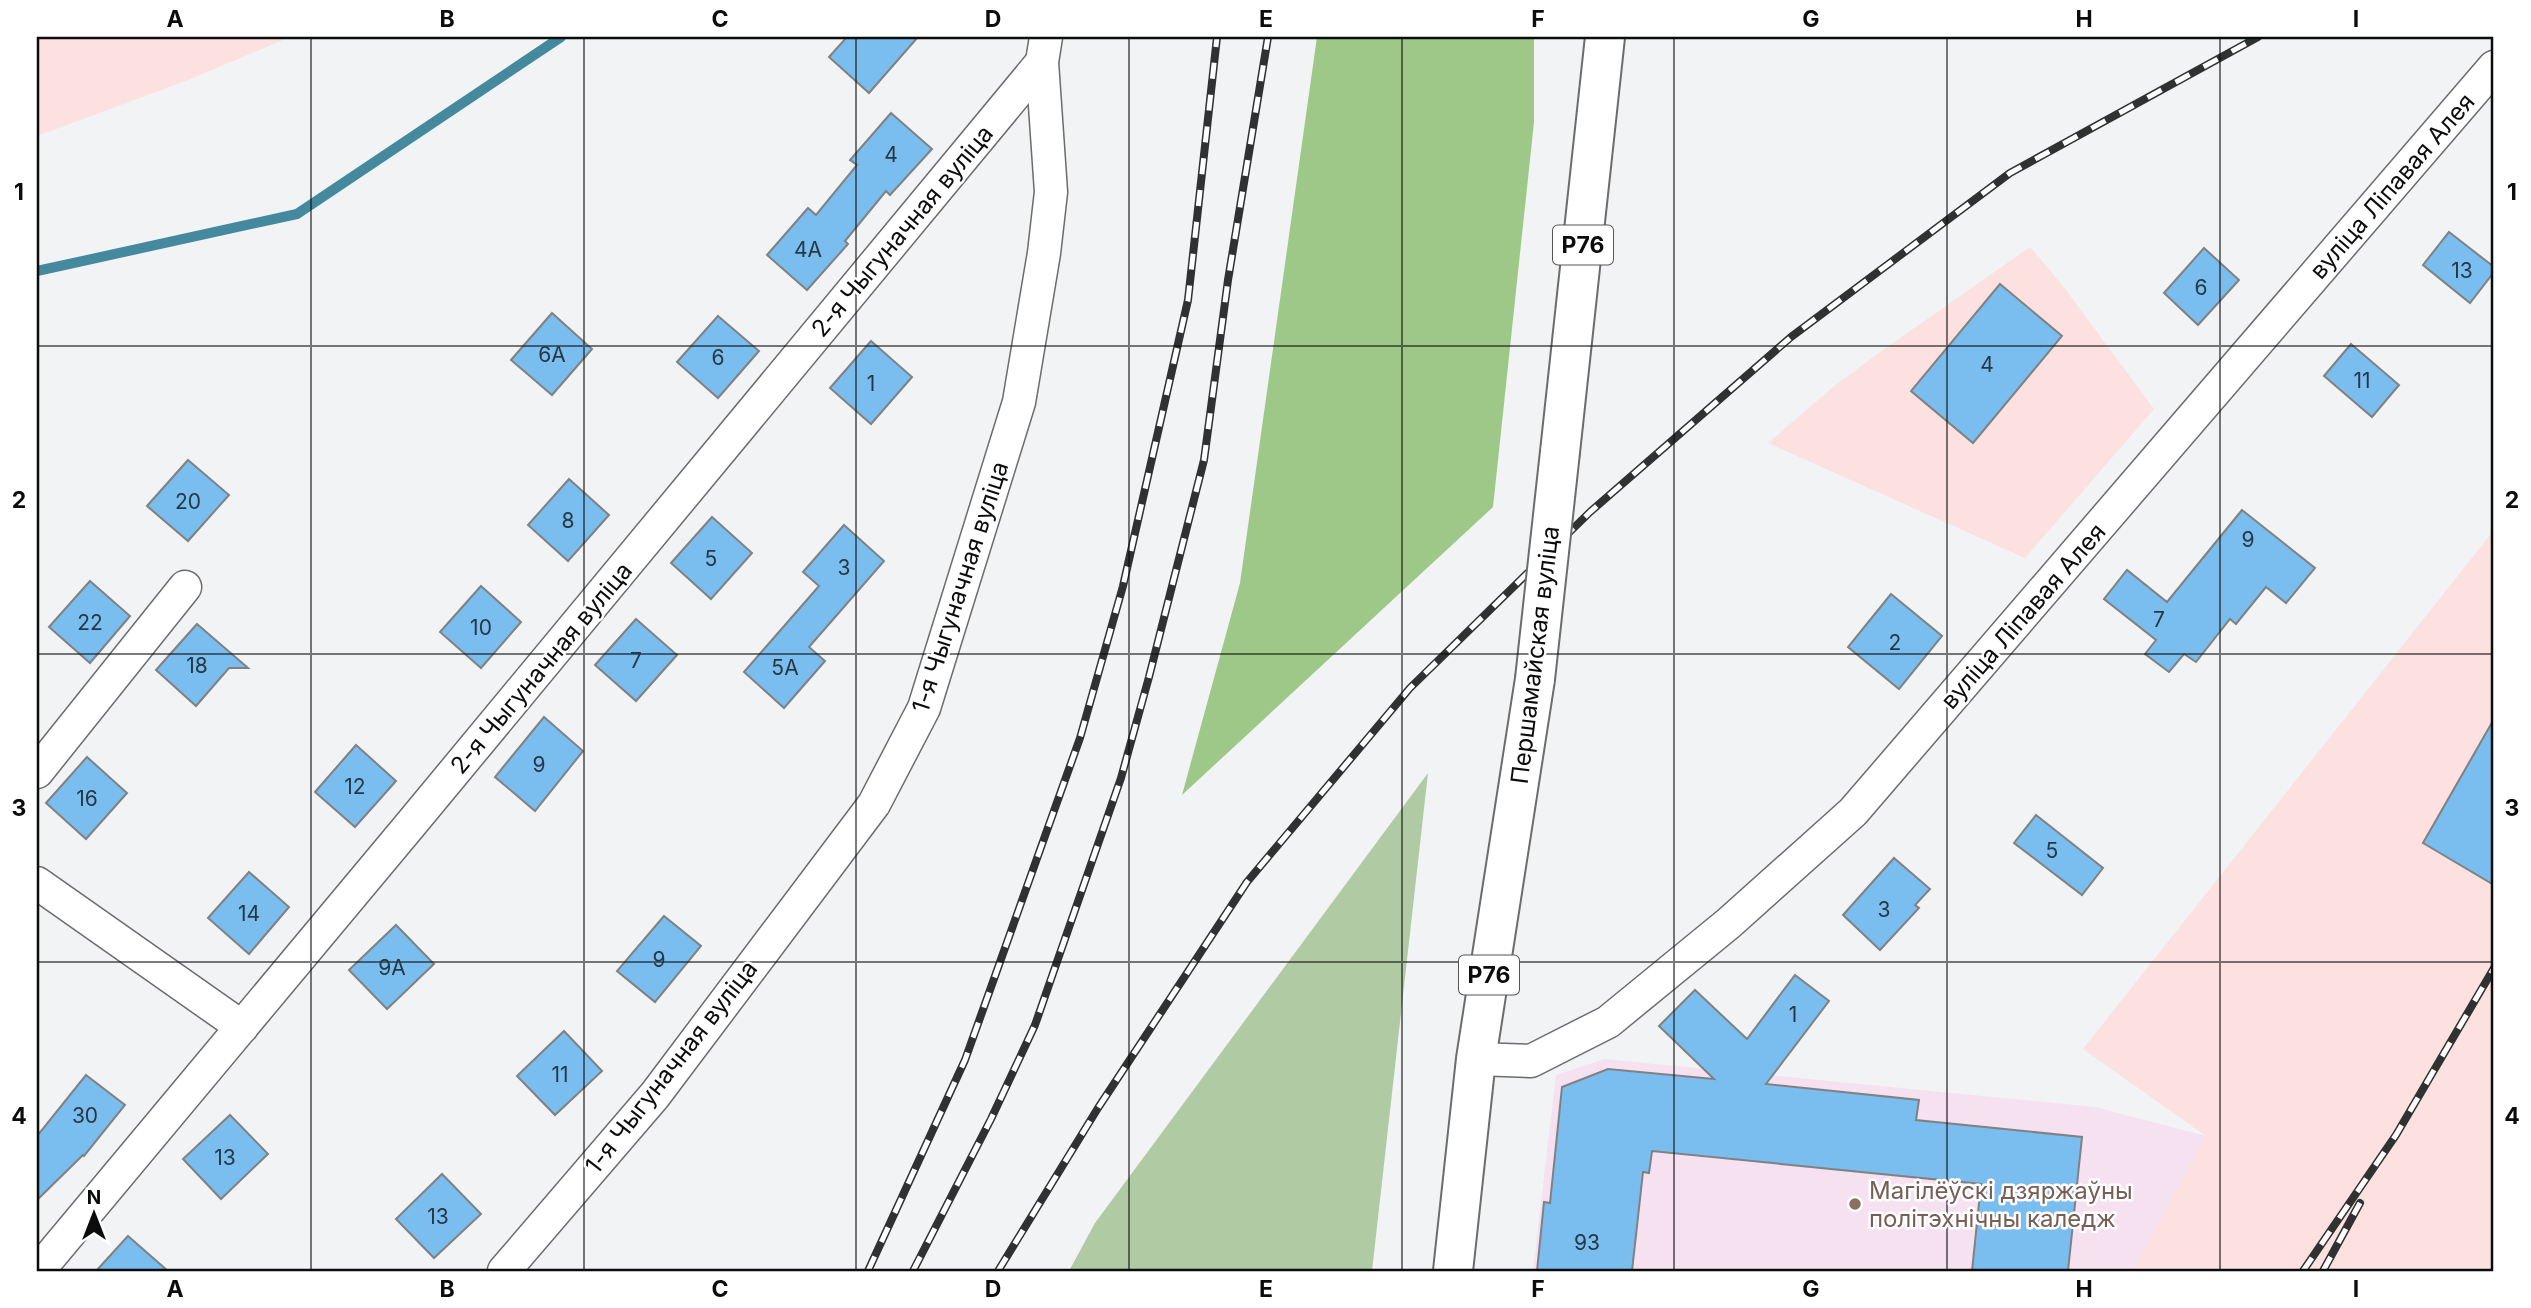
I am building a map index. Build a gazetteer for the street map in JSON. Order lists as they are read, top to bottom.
{
  "streets": {
    "main road": ["Р76", "Першамайская вуліца"],
    "street": ["вуліца Ліпавая Алея", "2-я Чыгуначная вуліца", "1-я Чыгуначная вуліца"]
  },
  "crossings": [
    ["вуліца Ліпавая Алея", "Першамайская вуліца"],
    ["2-я Чыгуначная вуліца", "1-я Чыгуначная вуліца"]
  ],
  "places": ["Магілёўскі дзяржаўны політэхнічны каледж"],
  "house_numbers": [
    "4",
    "4А",
    "13",
    "6",
    "6А",
    "6",
    "4",
    "11",
    "1",
    "20",
    "8",
    "9",
    "5",
    "3",
    "7",
    "22",
    "10",
    "2",
    "7",
    "18",
    "5А",
    "9",
    "12",
    "16",
    "5",
    "3",
    "14",
    "9",
    "9А",
    "1",
    "11",
    "30",
    "13",
    "13",
    "93"
  ],
  "north": "top",
  "grid": {
    "columns": [
      "A",
      "B",
      "C",
      "D",
      "E",
      "F",
      "G",
      "H",
      "I"
    ],
    "rows": [
      "1",
      "2",
      "3",
      "4"
    ]
  }
}
